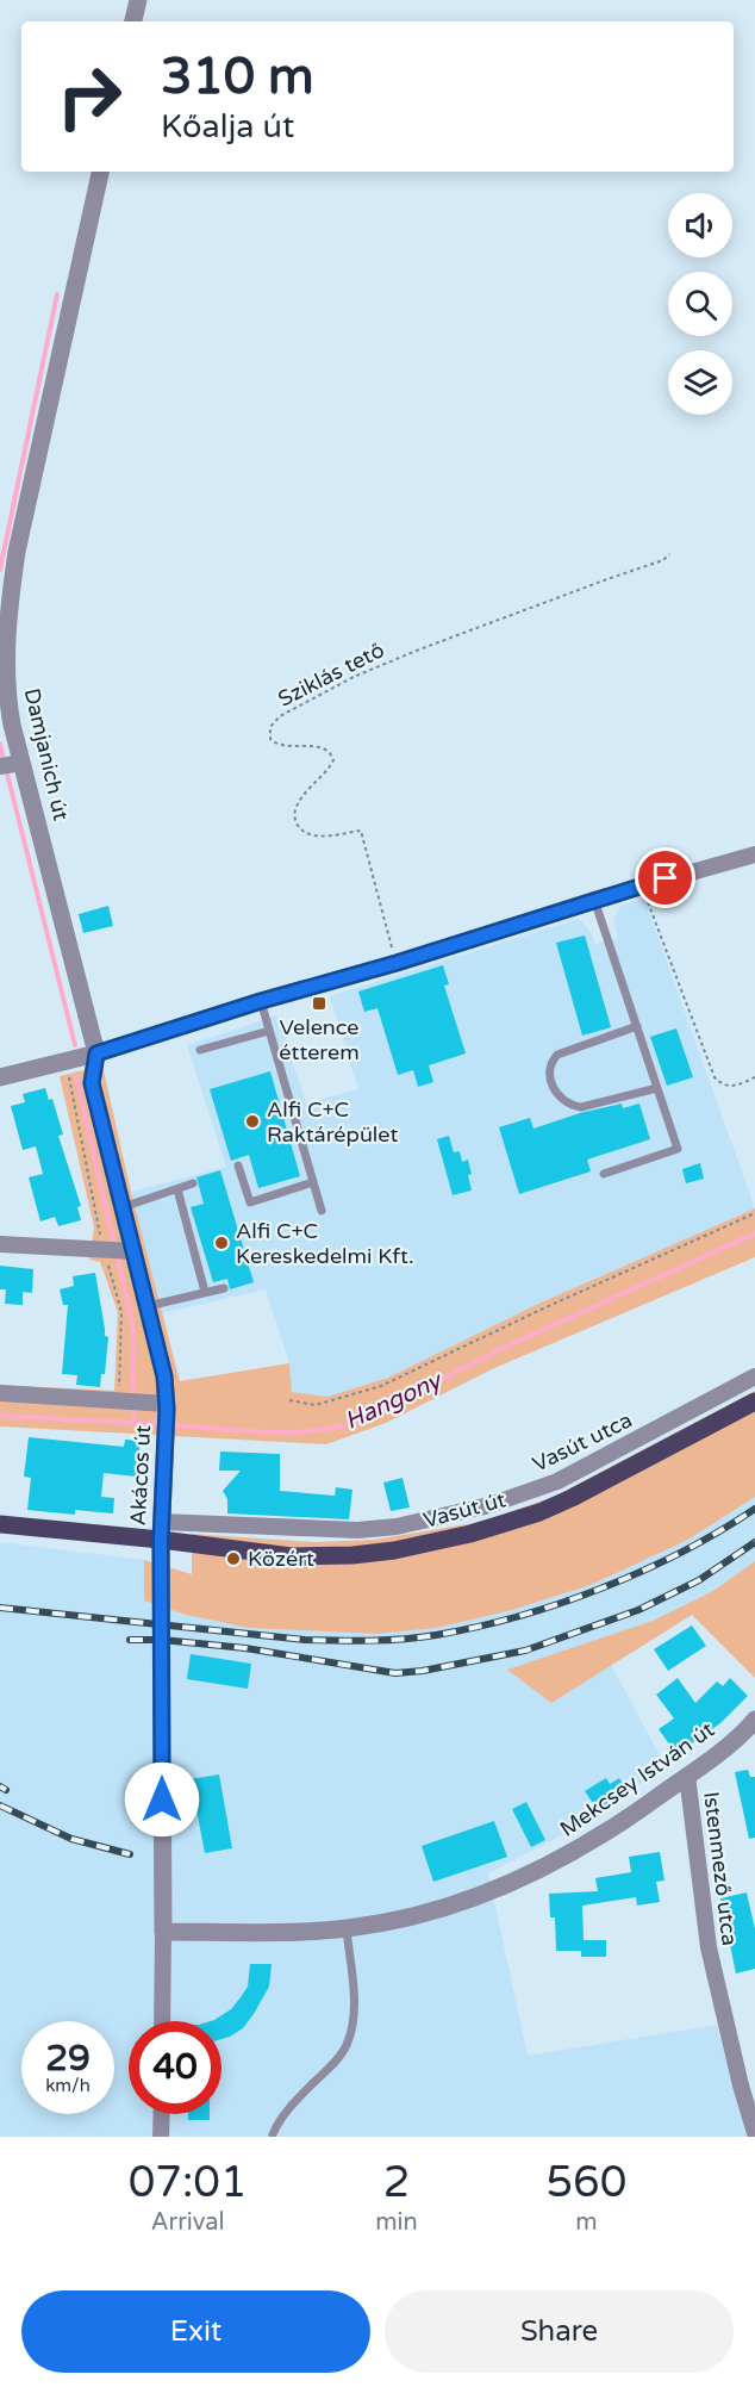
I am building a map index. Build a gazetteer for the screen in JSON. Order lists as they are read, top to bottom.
{
  "streets": {
    "main road": ["Vasút út"],
    "street": [
      "Damjanich út",
      "Vasút utca",
      "Akácos út",
      "Mekcsey István út",
      "Istenmező utca"
    ],
    "path": ["Sziklás tető"]
  },
  "crossings": [
    ["Damjanich út", "Akácos út"],
    ["Vasút utca", "Akácos út"],
    ["Vasút utca", "Vasút út"],
    ["Akácos út", "Vasút út"],
    ["Akácos út", "Mekcsey István út"],
    ["Mekcsey István út", "Istenmező utca"]
  ],
  "water": ["Hangony"],
  "places": {
    "transit": ["Velence étterem"],
    "other": ["Alfi C+C Raktárépület", "Alfi C+C Kereskedelmi Kft.", "Közért"]
  },
  "page": {
    "turn": ["310 m", "Kőalja út"],
    "speed": "29 km/h",
    "limit": "40",
    "eta": [
      "07:01",
      "Arrival",
      "2",
      "min",
      "560",
      "m"
    ],
    "buttons": ["Exit", "Share"]
  }
}
